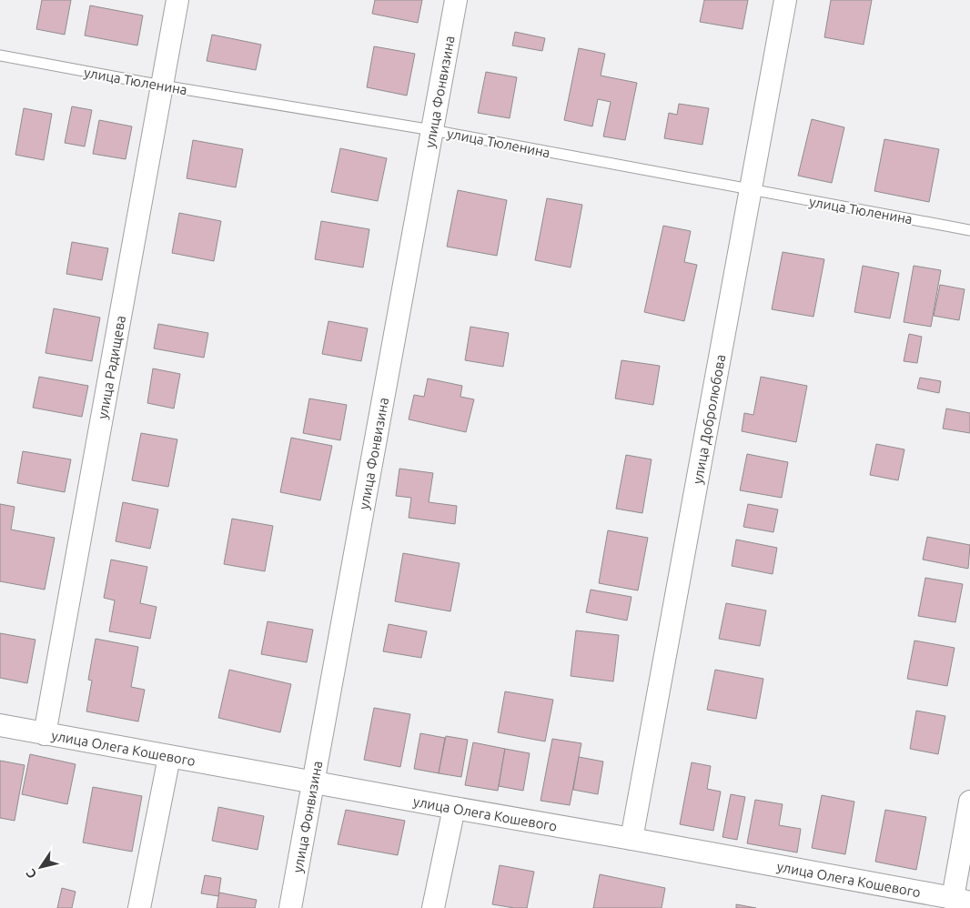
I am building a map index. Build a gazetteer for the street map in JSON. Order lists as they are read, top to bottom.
{
  "streets": {
    "street": [
      "улица Фонвизина",
      "улица Радищева",
      "улица Добролюбова",
      "улица Олега Кошевого"
    ],
    "lane": ["улица Тюленина"]
  },
  "crossings": [
    ["улица Тюленина", "улица Фонвизина"],
    ["улица Тюленина", "улица Радищева"],
    ["улица Тюленина", "улица Добролюбова"],
    ["улица Фонвизина", "улица Олега Кошевого"],
    ["улица Радищева", "улица Олега Кошевого"],
    ["улица Добролюбова", "улица Олега Кошевого"]
  ],
  "north": "bottom left"
}
